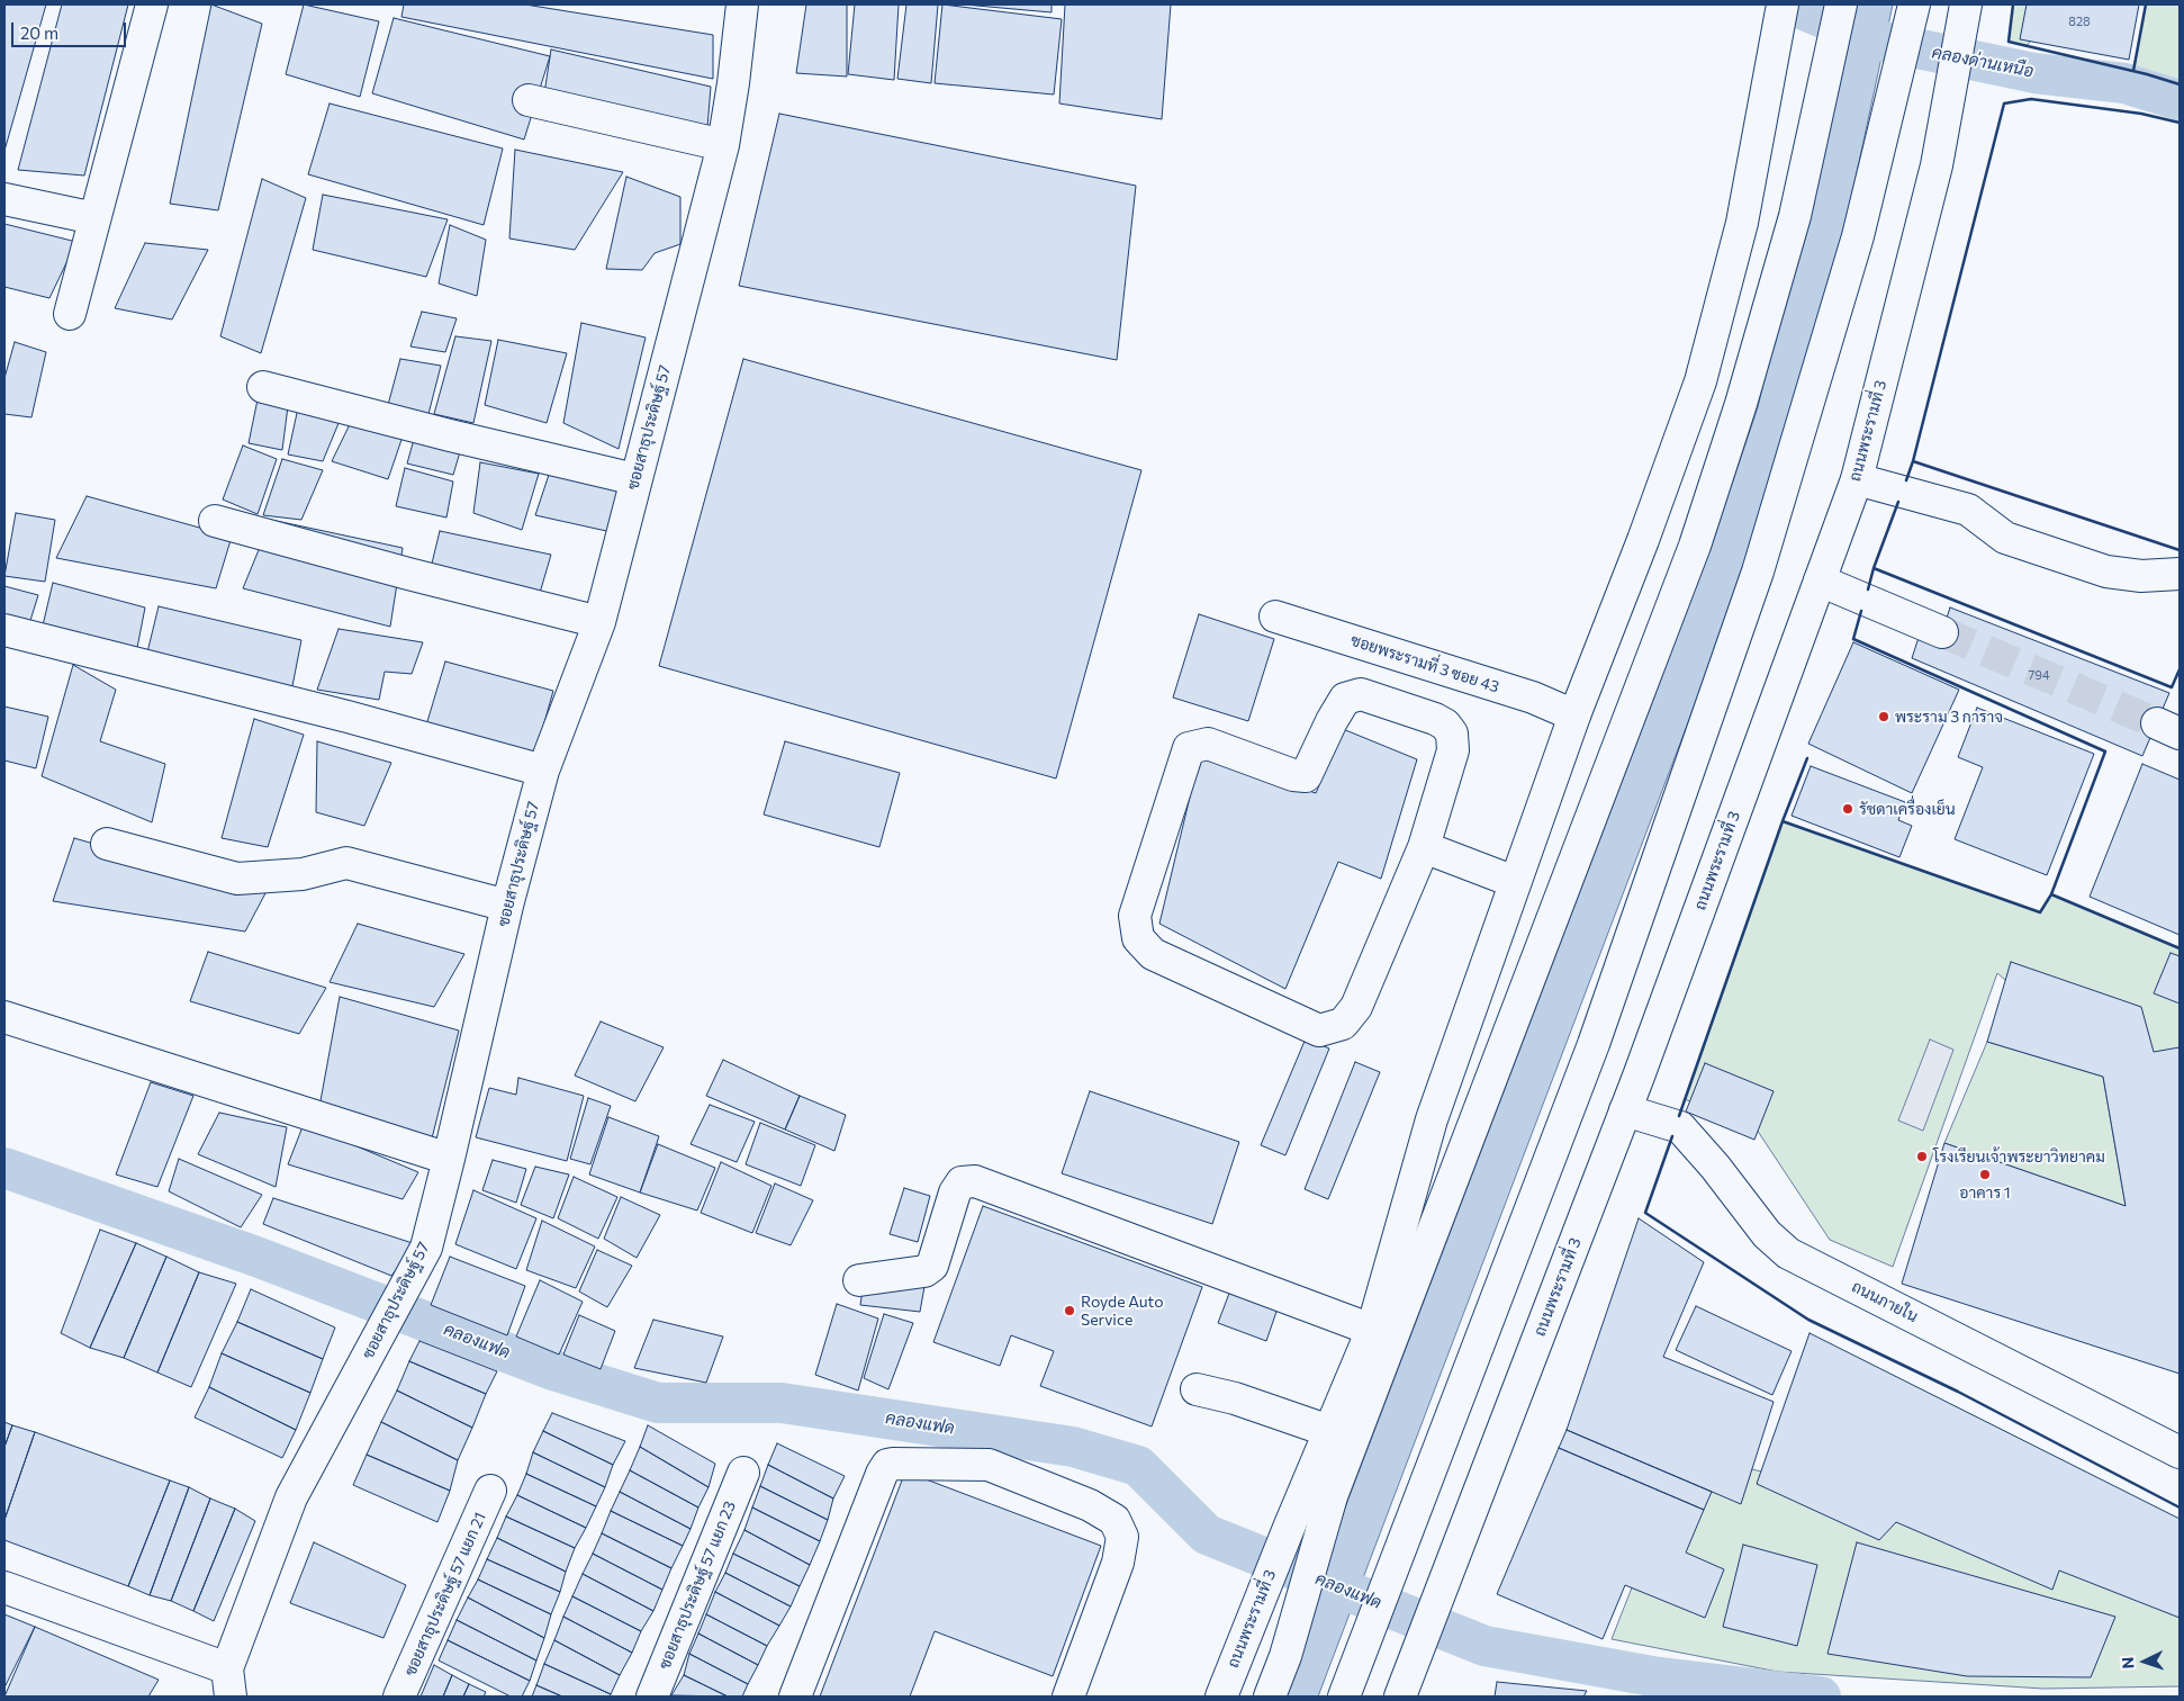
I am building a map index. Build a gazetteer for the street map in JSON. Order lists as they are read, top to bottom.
{
  "streets": {
    "street": [
      "ซอยสาธุประดิษฐ์ 57",
      "ถนนพระรามที่ 3",
      "ซอยพระรามที่ 3 ซอย 43",
      "ถนนภายใน",
      "ซอยสาธุประดิษฐ์ 57 แยก 23",
      "ซอยสาธุประดิษฐ์ 57 แยก 21"
    ]
  },
  "crossings": [
    ["ถนนพระรามที่ 3", "ซอยพระรามที่ 3 ซอย 43"],
    ["ถนนพระรามที่ 3", "ถนนภายใน"]
  ],
  "water": ["คลองด่านเหนือ", "คลองแฟด"],
  "places": [
    "พระราม 3 การาจ",
    "รัชดาเครื่องเย็น",
    "โรงเรียนเจ้าพระยาวิทยาคม",
    "อาคาร 1",
    "Royde Auto Service"
  ],
  "house_numbers": ["828", "794"],
  "scale_bar": "20 m",
  "north": "left"
}
